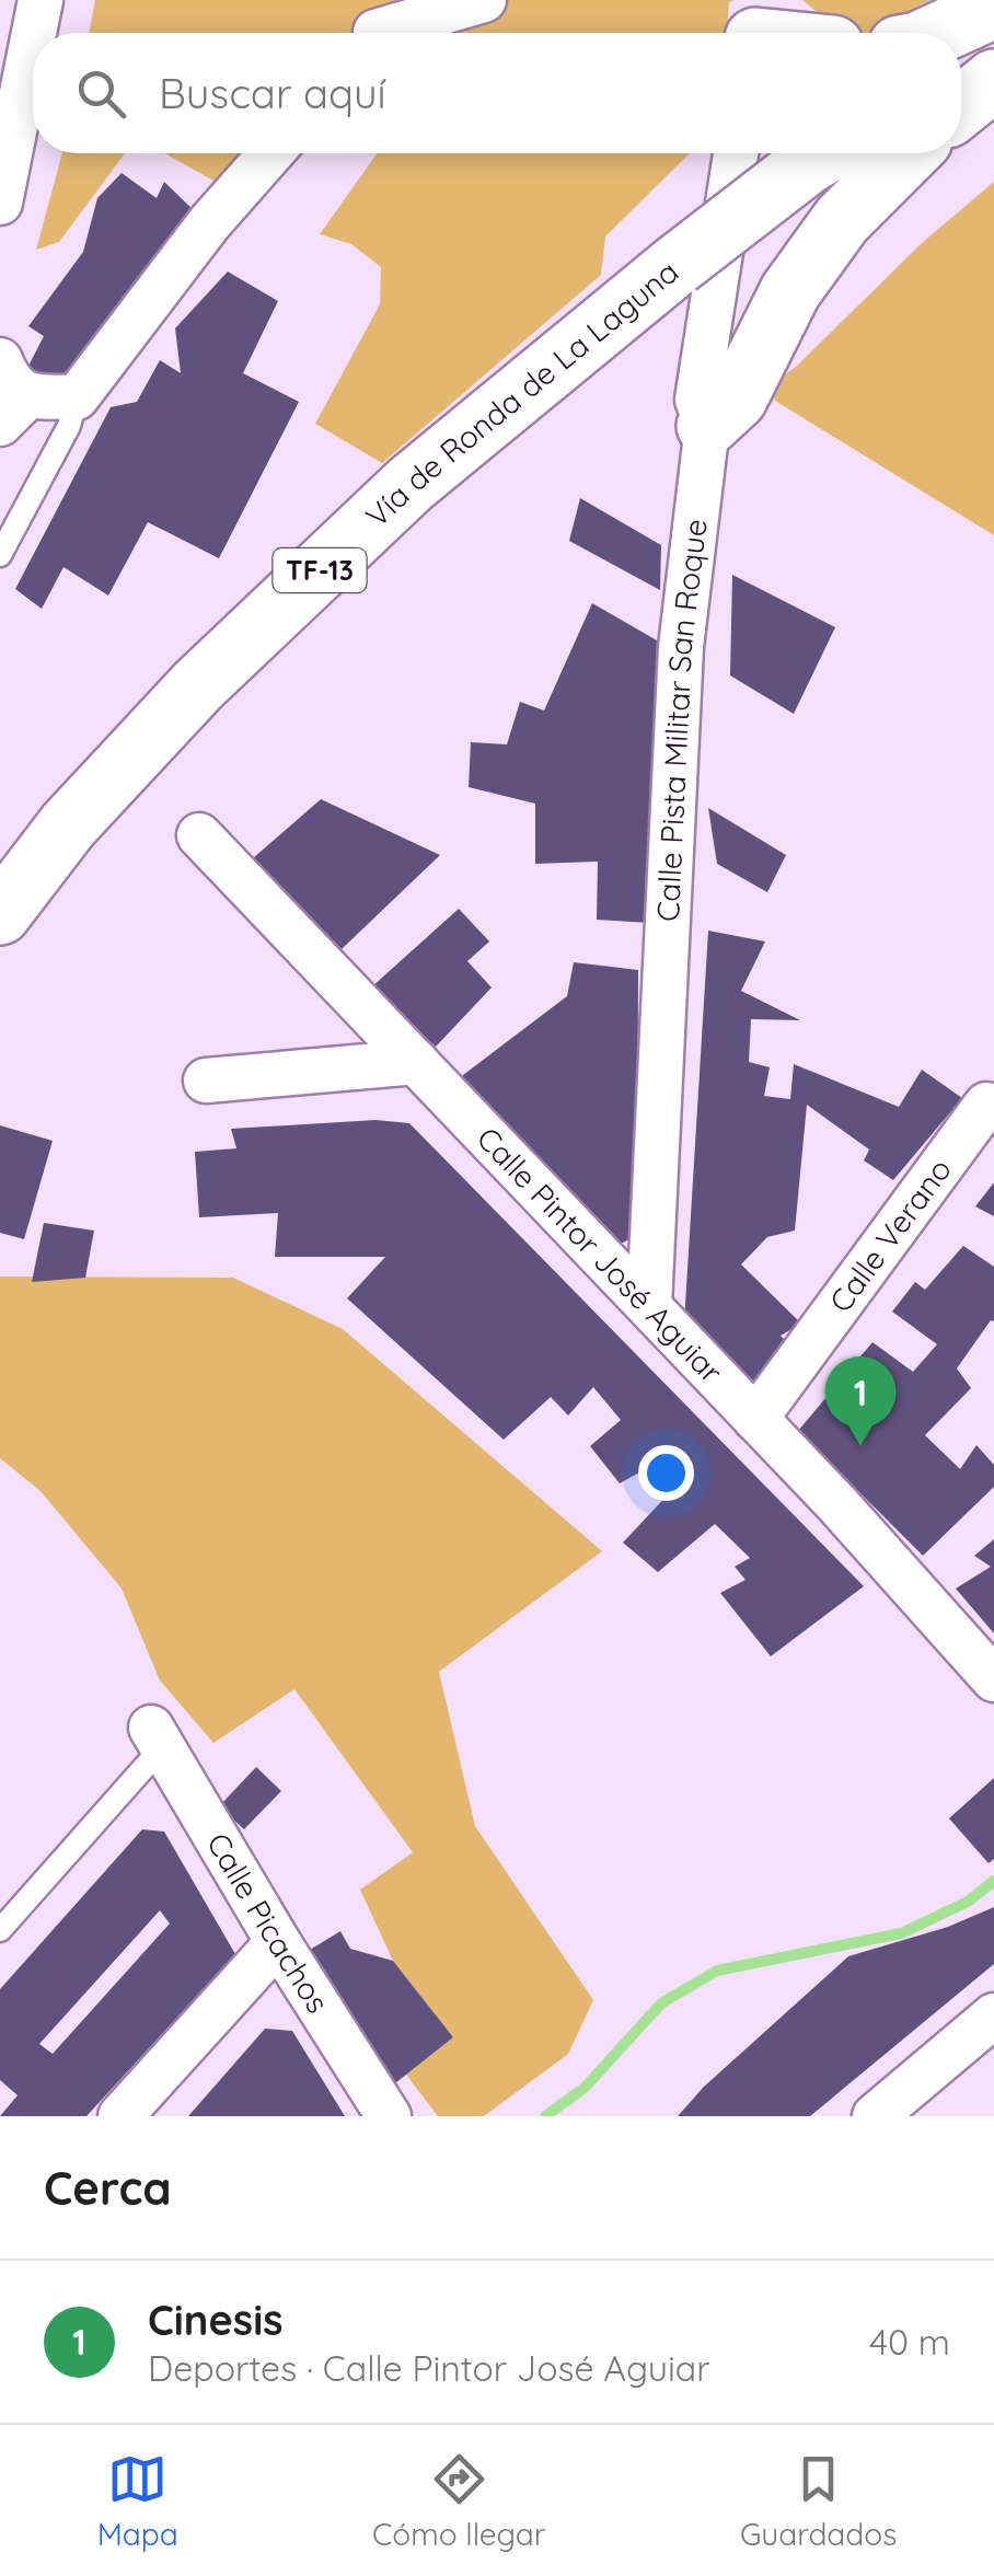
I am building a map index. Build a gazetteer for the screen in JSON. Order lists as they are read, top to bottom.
{
  "streets": {
    "main road": ["Vía de Ronda de La Laguna", "TF-13"],
    "street": [
      "Calle Pista Militar San Roque",
      "Calle Verano",
      "Calle Pintor José Aguiar",
      "Calle Picachos"
    ]
  },
  "crossings": [
    ["Calle Pista Militar San Roque", "Calle Pintor José Aguiar"],
    ["Calle Verano", "Calle Pintor José Aguiar"]
  ],
  "page": {
    "search": "Buscar aquí",
    "pins": "1",
    "heading": "Cerca",
    "list": [
      {
        "mark": "1",
        "name": "Cinesis",
        "note": "Deportes · Calle Pintor José Aguiar",
        "value": "40 m"
      }
    ],
    "nav": ["Mapa", "Cómo llegar", "Guardados"]
  }
}
